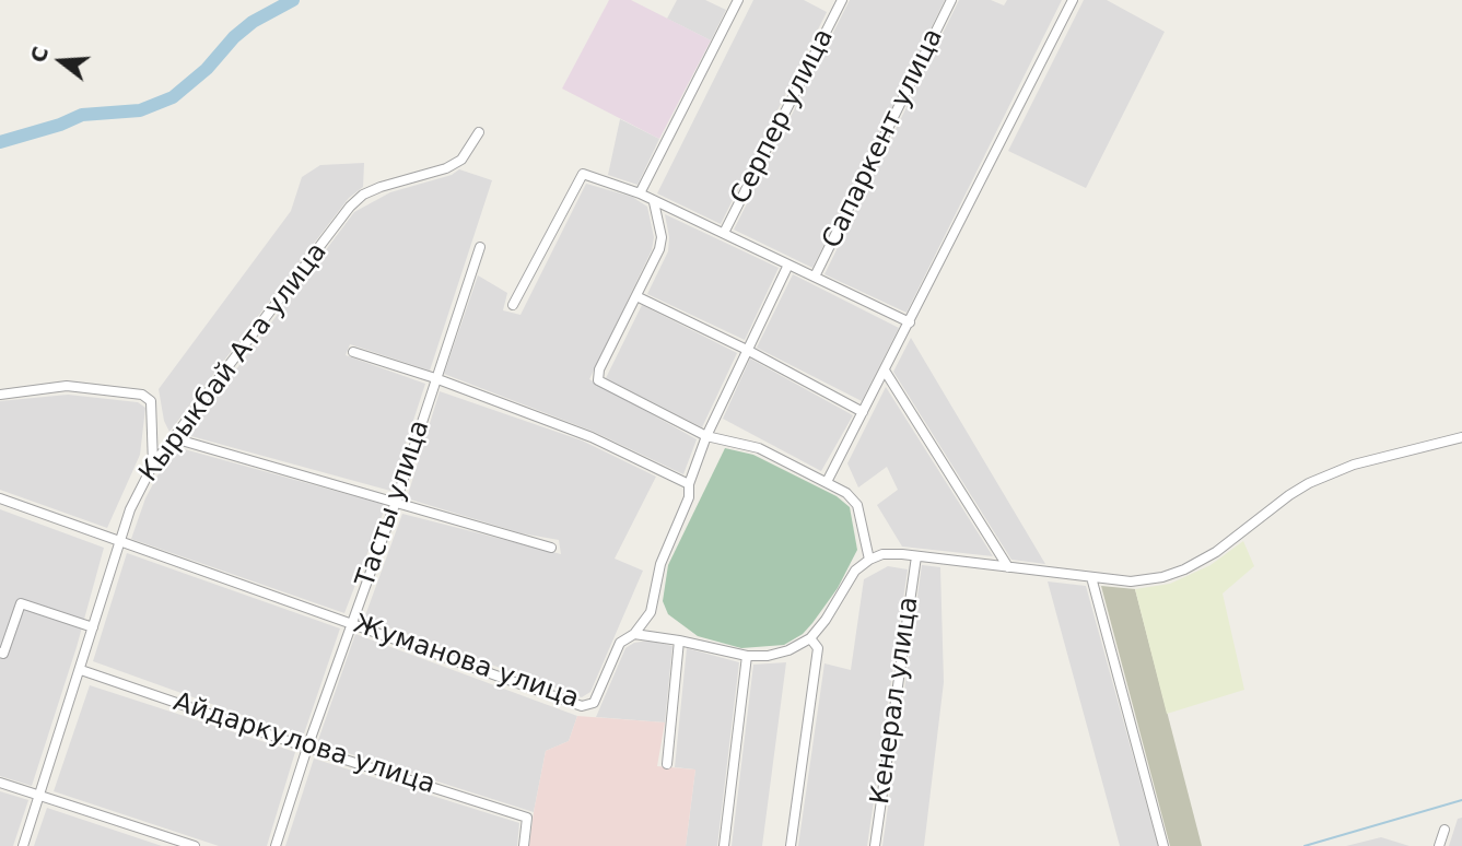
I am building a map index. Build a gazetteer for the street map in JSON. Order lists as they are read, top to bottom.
{
  "streets": {
    "street": [
      "Серпер улица",
      "Сапаркент улица",
      "Кырыкбай Ата улица",
      "Тасты улица",
      "Жуманова улица",
      "Кенерал улица",
      "Айдаркулова улица"
    ]
  },
  "crossings": [
    ["Сапаркент улица", "Жуманова улица"],
    ["Кырыкбай Ата улица", "Жуманова улица"],
    ["Кырыкбай Ата улица", "Айдаркулова улица"],
    ["Тасты улица", "Жуманова улица"],
    ["Тасты улица", "Айдаркулова улица"]
  ],
  "north": "left"
}
